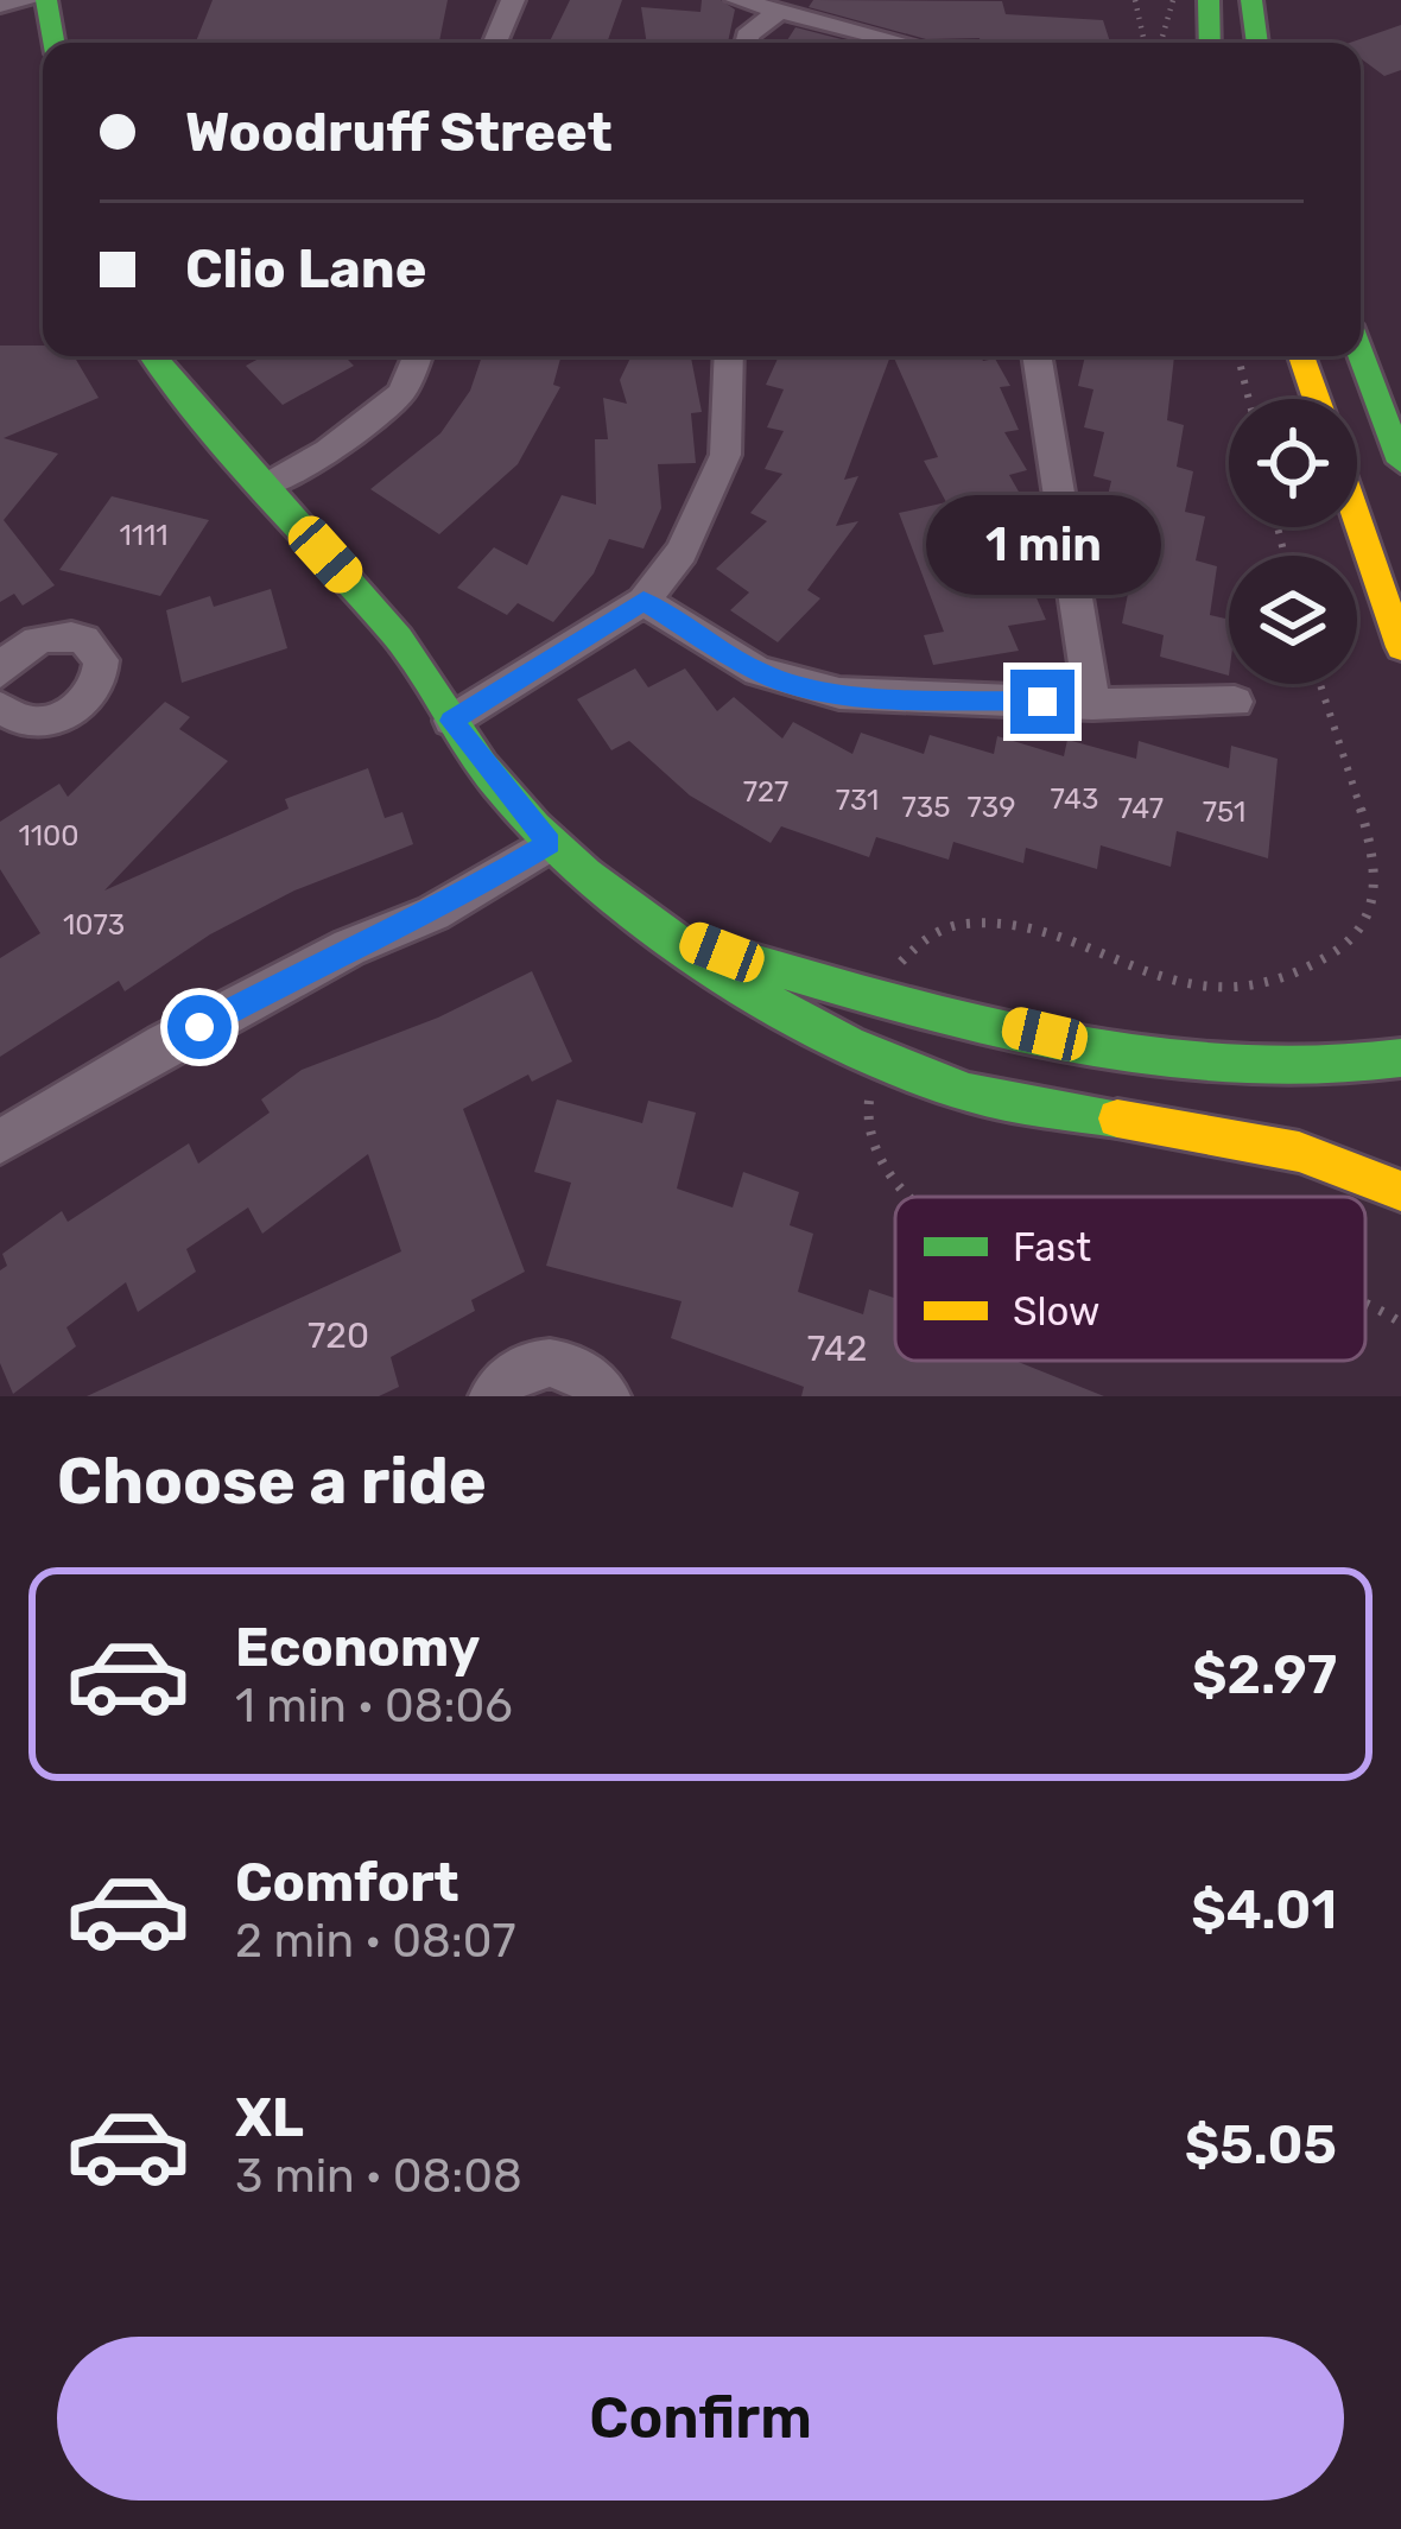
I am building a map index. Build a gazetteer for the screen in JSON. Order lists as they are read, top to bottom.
{
  "house_numbers": [
    "1111",
    "727",
    "743",
    "731",
    "735",
    "739",
    "747",
    "751",
    "1100",
    "1073",
    "720",
    "742"
  ],
  "legend": ["Fast", "Slow"],
  "page": {
    "banner": ["Woodruff Street", "Clio Lane"],
    "bubble": "1 min",
    "heading": "Choose a ride",
    "list": [
      {
        "name": "Economy",
        "note": "1 min · 08:06",
        "value": "$2.97"
      },
      {
        "name": "Comfort",
        "note": "2 min · 08:07",
        "value": "$4.01"
      },
      {
        "name": "XL",
        "note": "3 min · 08:08",
        "value": "$5.05"
      }
    ],
    "buttons": "Confirm"
  }
}
